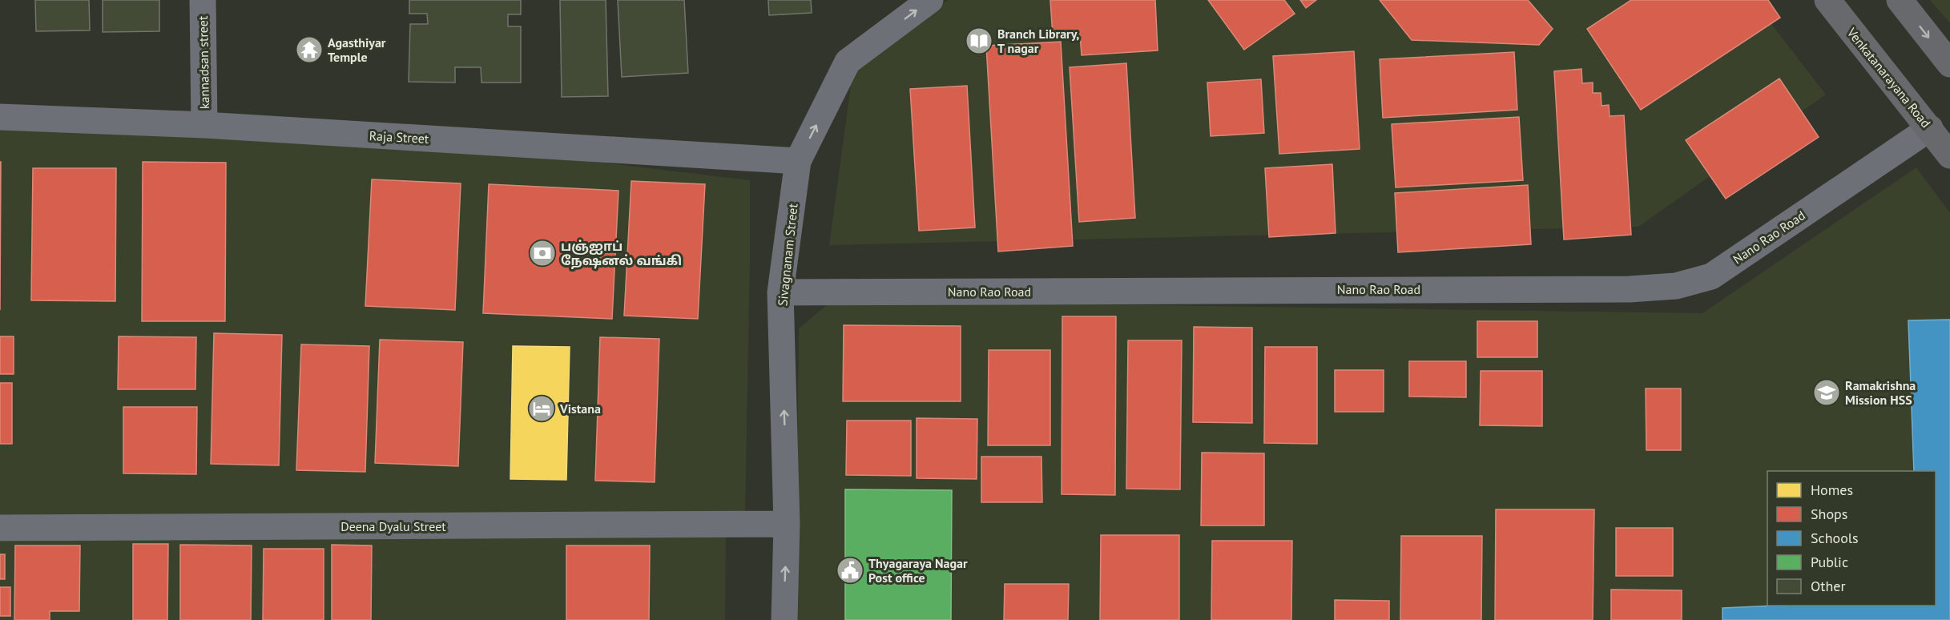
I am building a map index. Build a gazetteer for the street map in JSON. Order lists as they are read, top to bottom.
{
  "streets": {
    "main road": ["Venkatanarayana Road"],
    "street": [
      "kannadsan street",
      "Raja Street",
      "Nano Rao Road",
      "Sivagnanam Street",
      "Deena Dyalu Street"
    ]
  },
  "crossings": [
    ["kannadsan street", "Raja Street"],
    ["Venkatanarayana Road", "Nano Rao Road"],
    ["Raja Street", "Sivagnanam Street"],
    ["Nano Rao Road", "Sivagnanam Street"],
    ["Sivagnanam Street", "Deena Dyalu Street"]
  ],
  "one_way": ["Sivagnanam Street"],
  "places": {
    "library": ["Branch Library, T nagar"],
    "temple": ["Agasthiyar Temple"],
    "bank": ["பஞ்ஐாப் நேஷனல் வங்கி"],
    "school or university": ["Ramakrishna Mission HSS"],
    "hotel": ["Vistana"],
    "public building": ["Thyagaraya Nagar Post office"]
  },
  "legend": [
    "Homes",
    "Shops",
    "Schools",
    "Public",
    "Other"
  ]
}
